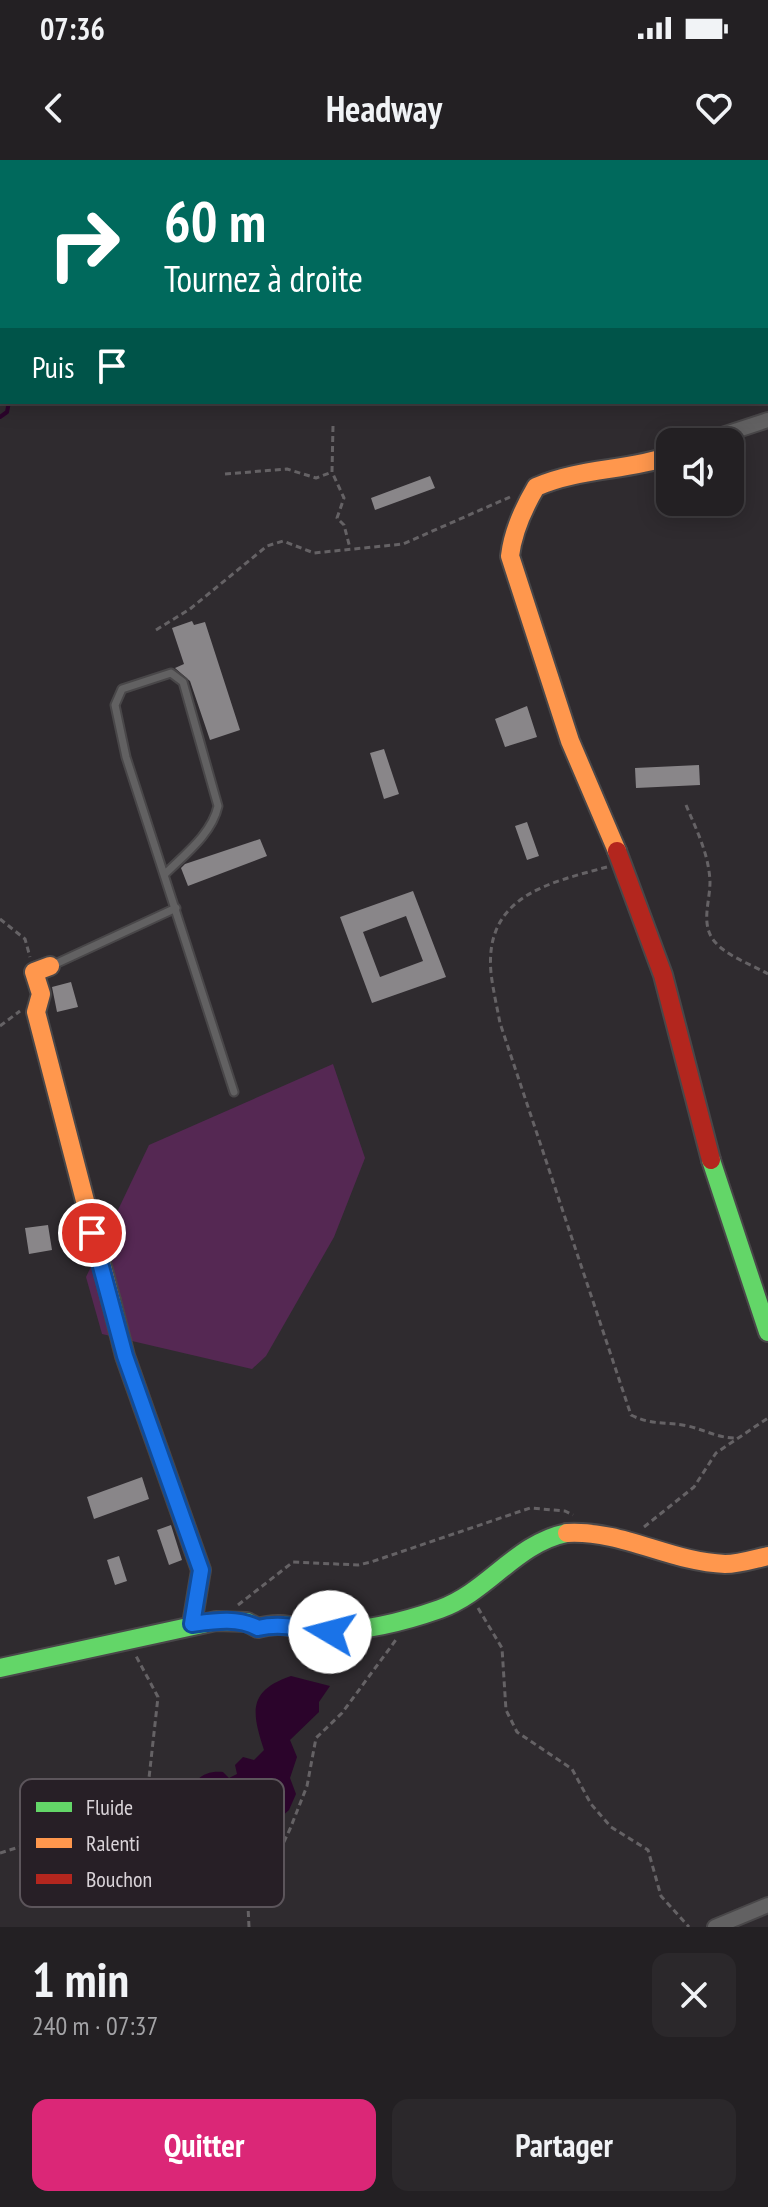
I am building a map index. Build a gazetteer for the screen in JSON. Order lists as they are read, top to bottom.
{
  "legend": ["Fluide", "Ralenti", "Bouchon"],
  "page": {
    "status": "07:36",
    "header": "Headway",
    "turn": ["60 m", "Tournez à droite"],
    "then": "Puis",
    "heading": ["1 min", "240 m · 07:37"],
    "buttons": ["Quitter", "Partager"]
  }
}
